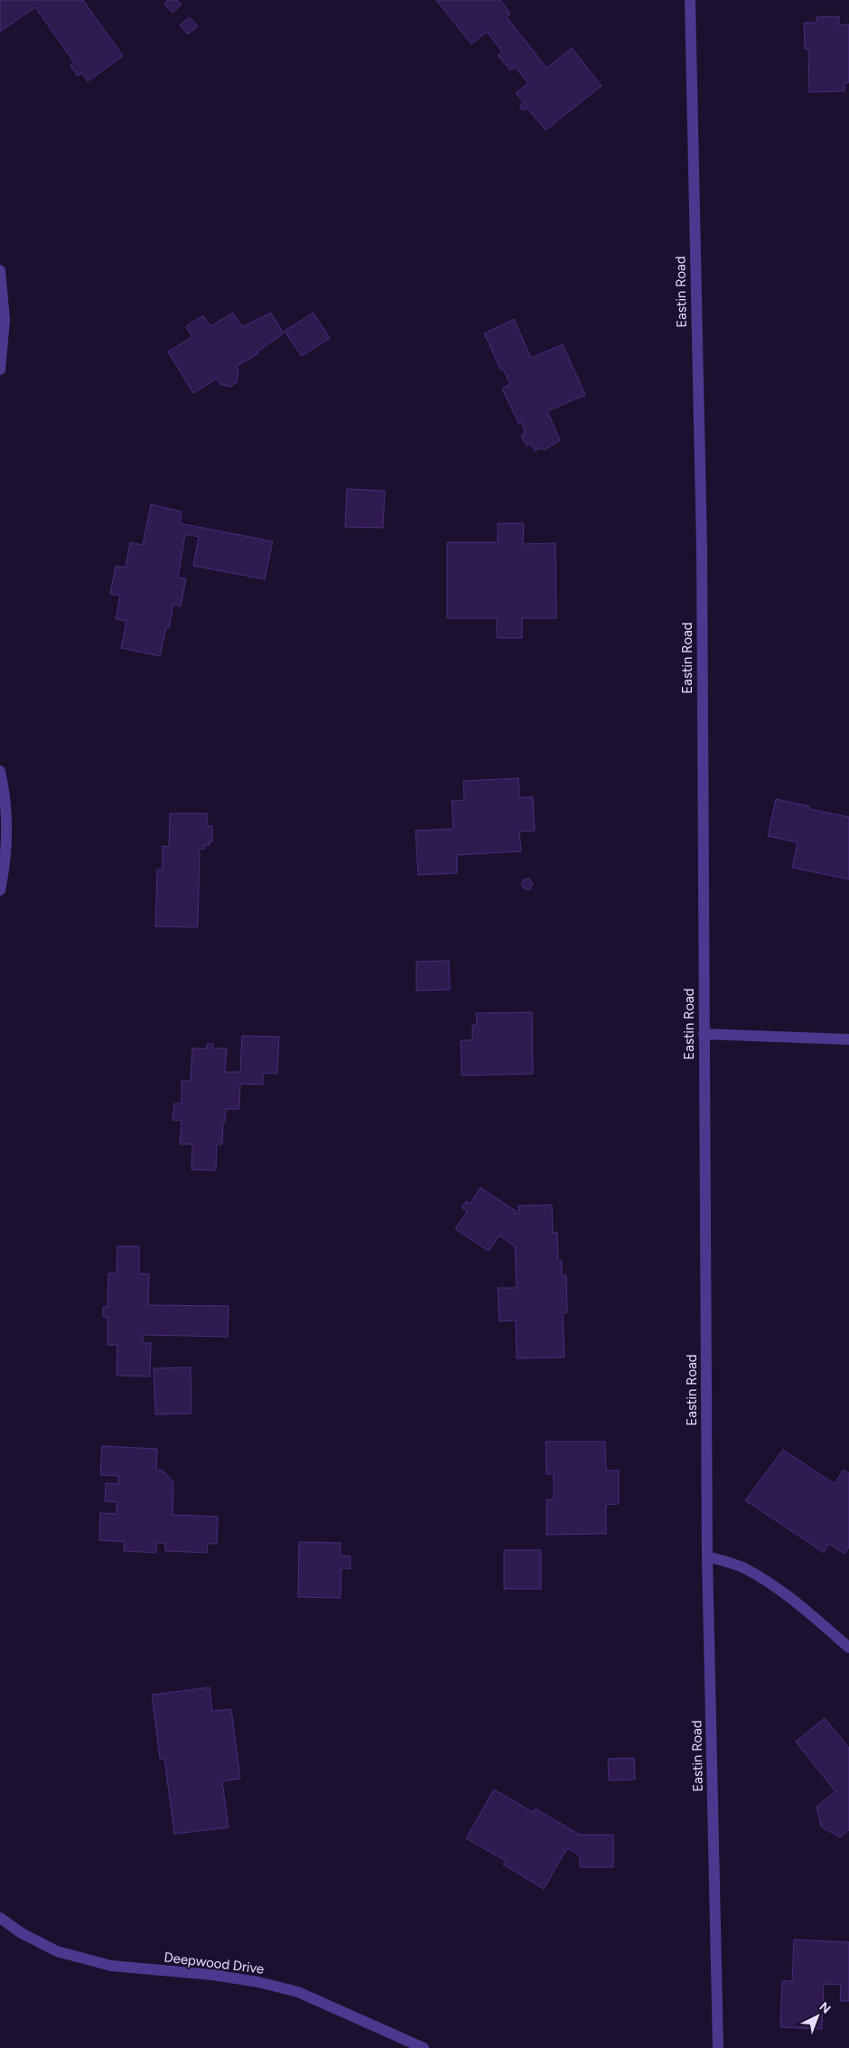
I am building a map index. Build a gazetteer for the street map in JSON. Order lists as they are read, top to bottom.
{
  "streets": {
    "street": ["Eastin Road", "Deepwood Drive"]
  },
  "north": "top right"
}
